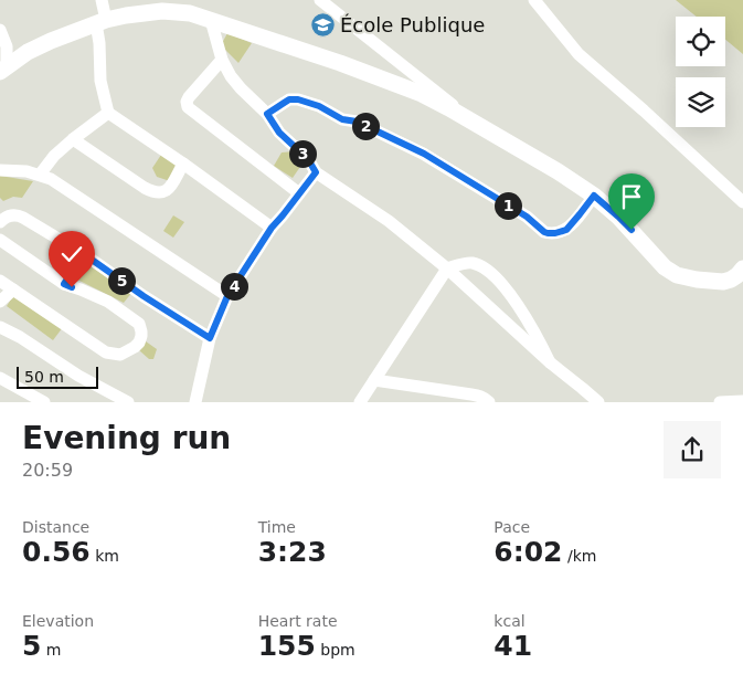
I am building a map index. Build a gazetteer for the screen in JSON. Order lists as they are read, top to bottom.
{
  "places": {
    "school or university": ["École Publique"]
  },
  "scale_bar": "50 m",
  "page": {
    "pins": [
      "2",
      "3",
      "1",
      "5",
      "4"
    ],
    "scale": "50 m",
    "heading": ["Evening run", "20:59"],
    "stats": [
      ["Distance", "0.56 km"],
      ["Time", "3:23"],
      ["Pace", "6:02 /km"],
      ["Elevation", "5 m"],
      ["Heart rate", "155 bpm"],
      ["kcal", "41"]
    ]
  }
}
